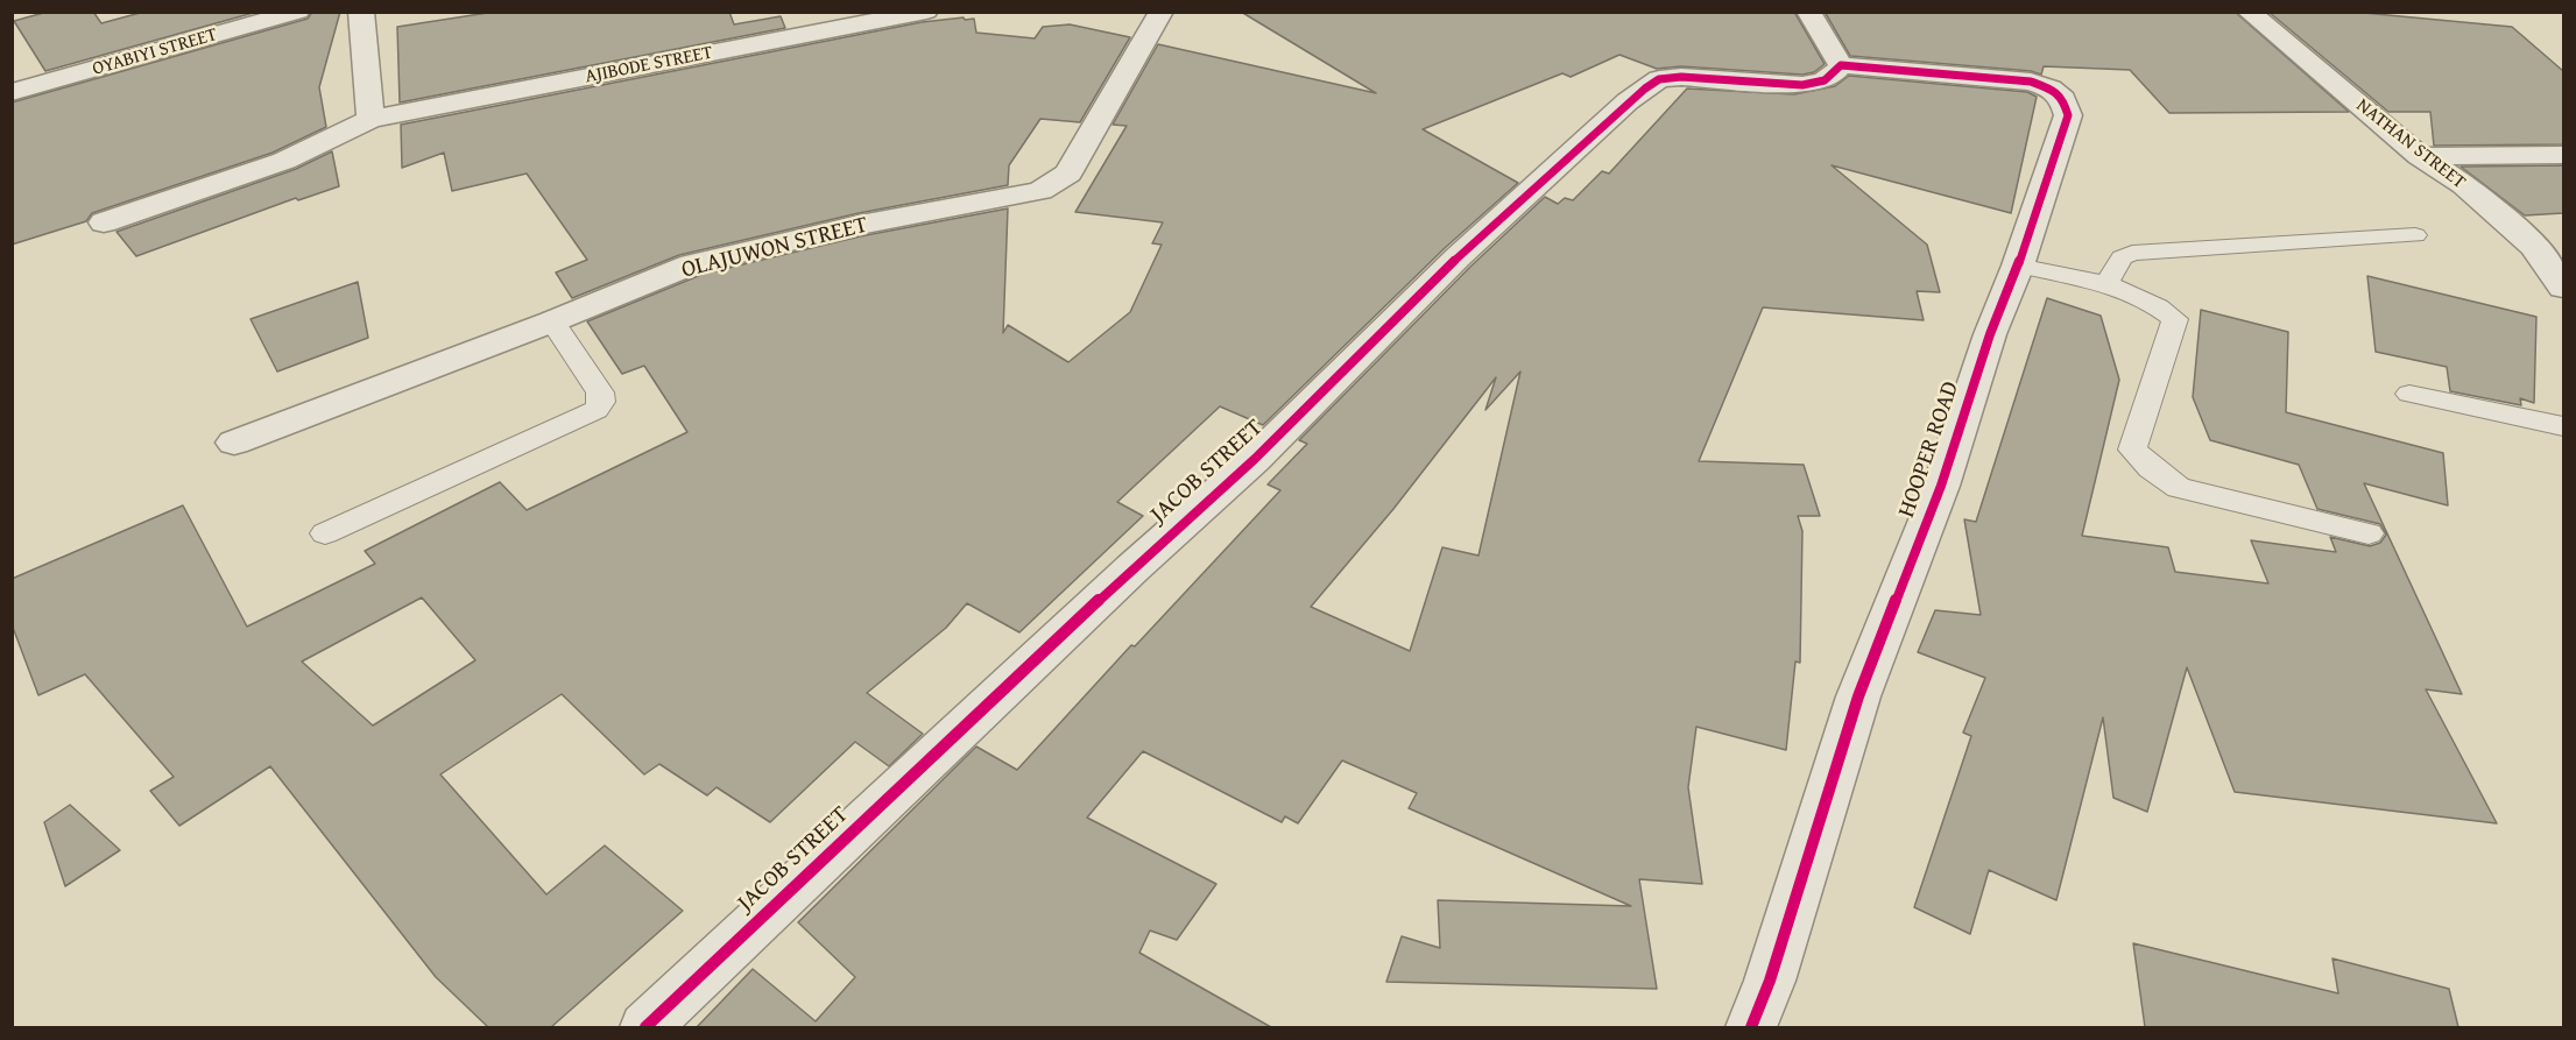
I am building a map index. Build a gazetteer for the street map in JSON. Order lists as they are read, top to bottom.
{
  "streets": {
    "street": [
      "OYABIYI STREET",
      "AJIBODE STREET",
      "NATHAN STREET",
      "OLAJUWON STREET",
      "HOOPER ROAD",
      "JACOB STREET"
    ]
  },
  "crossings": [
    ["HOOPER ROAD", "JACOB STREET"]
  ]
}
